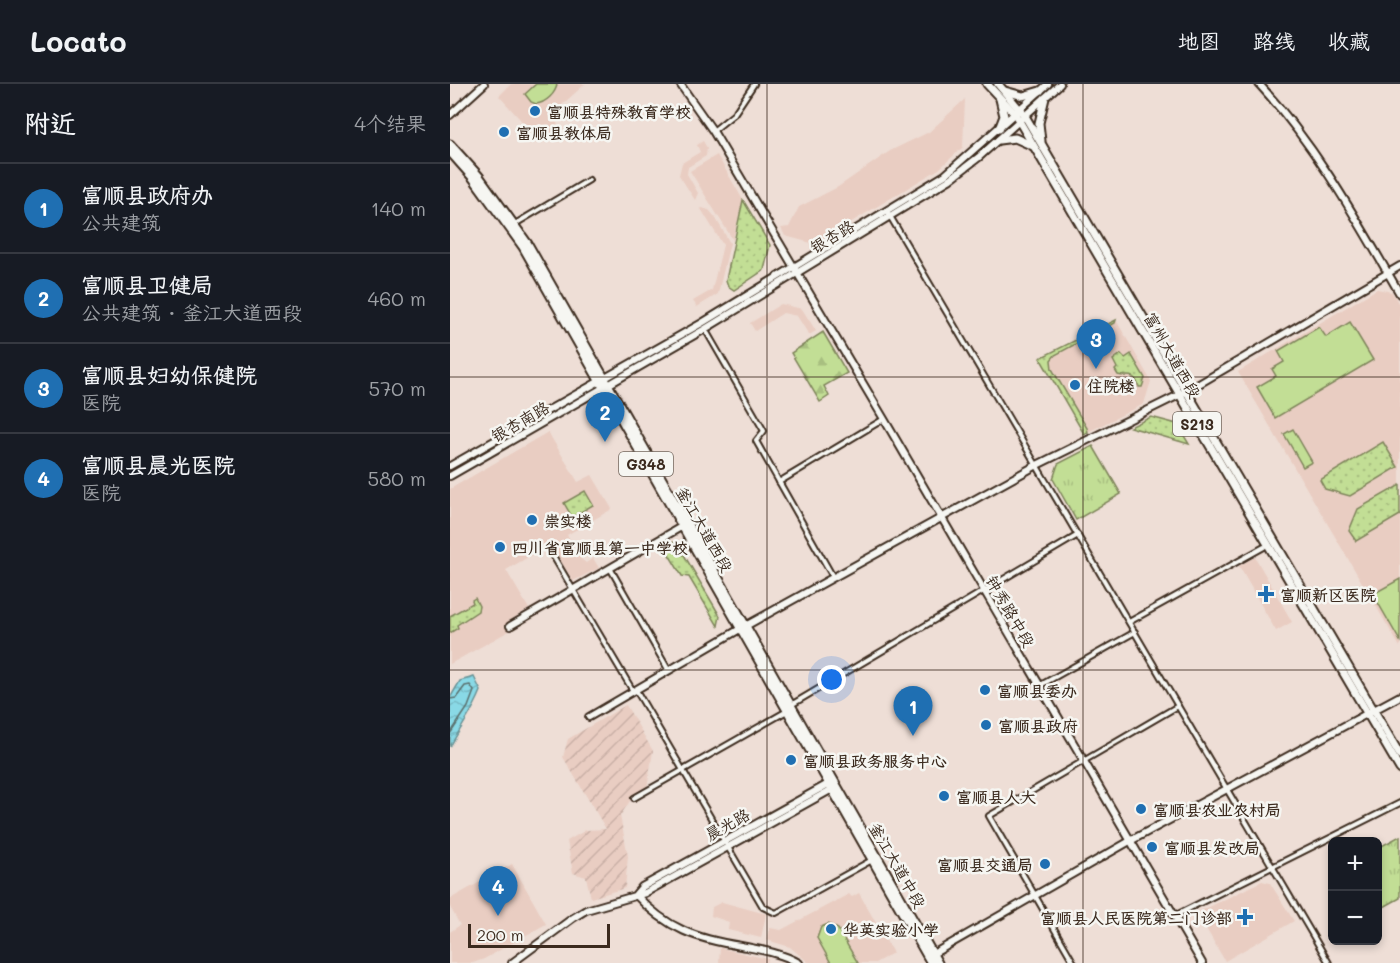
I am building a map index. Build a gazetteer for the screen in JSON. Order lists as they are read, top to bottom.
{
  "streets": {
    "main road": [
      "富州大道西段",
      "S213",
      "G348",
      "釜江大道西段",
      "釜江大道中段"
    ],
    "street": [
      "银杏路",
      "银杏南路",
      "钟秀路中段",
      "晨光路"
    ]
  },
  "crossings": [
    ["银杏路", "富州大道西段"],
    ["银杏路", "银杏南路"],
    ["银杏路", "釜江大道西段"],
    ["银杏路", "钟秀路中段"],
    ["银杏南路", "釜江大道西段"],
    ["釜江大道西段", "晨光路"],
    ["釜江大道西段", "釜江大道中段"],
    ["晨光路", "釜江大道中段"]
  ],
  "places": {
    "other": [
      "富顺县特殊教育学校",
      "富顺县教体局",
      "住院楼",
      "崇实楼",
      "四川省富顺县第一中学校",
      "富顺县委办",
      "富顺县政府",
      "富顺县政务服务中心",
      "富顺县人大",
      "富顺县农业农村局",
      "富顺县发改局",
      "富顺县交通局",
      "华英实验小学"
    ],
    "health": ["富顺新区医院", "富顺县人民医院第二门诊部"]
  },
  "scale_bar": "200 m",
  "page": {
    "header": "Locato",
    "nav": ["地图", "路线", "收藏"],
    "heading": ["附近", "4个结果"],
    "list": [
      {
        "mark": "1",
        "name": "富顺县政府办",
        "note": "公共建筑",
        "value": "140 m"
      },
      {
        "mark": "2",
        "name": "富顺县卫健局",
        "note": "公共建筑 · 釜江大道西段",
        "value": "460 m"
      },
      {
        "mark": "3",
        "name": "富顺县妇幼保健院",
        "note": "医院",
        "value": "570 m"
      },
      {
        "mark": "4",
        "name": "富顺县晨光医院",
        "note": "医院",
        "value": "580 m"
      }
    ],
    "pins": [
      "3",
      "2",
      "1",
      "4"
    ],
    "map_buttons": ["+", "−"],
    "scale": "200 m"
  }
}
